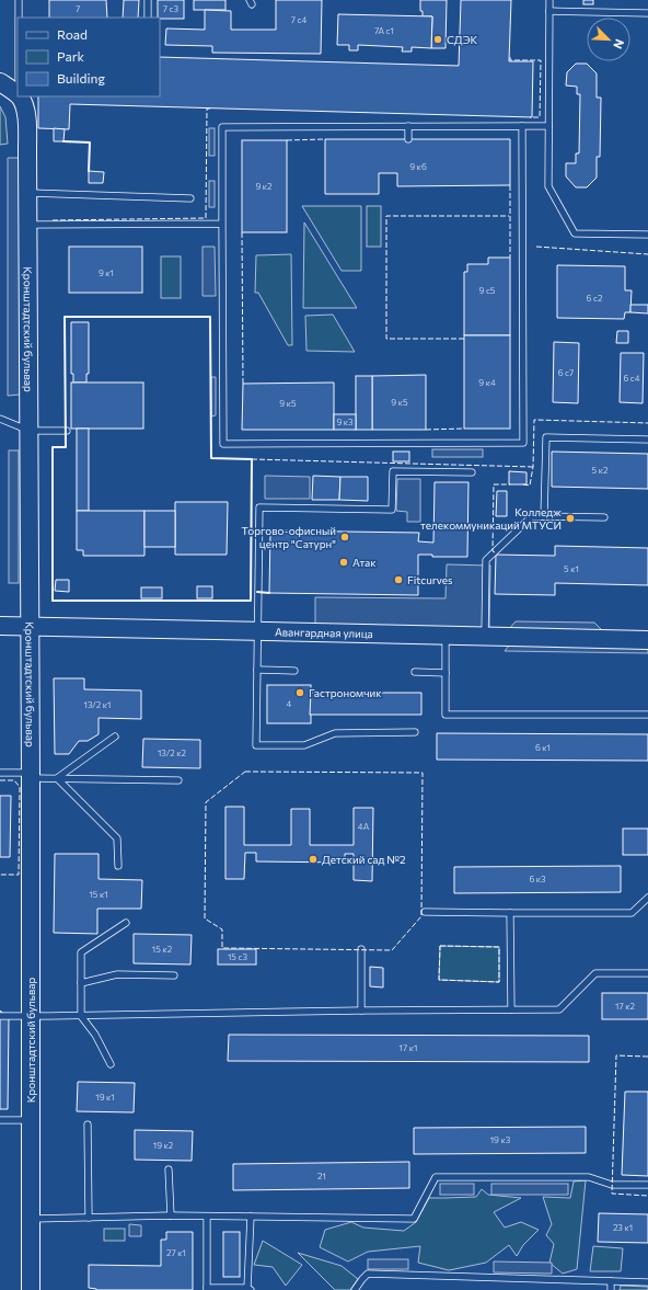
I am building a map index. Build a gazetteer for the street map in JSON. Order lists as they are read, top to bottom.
{
  "streets": {
    "main road": ["Кронштадтский бульвар", "Авангардная улица"]
  },
  "crossings": [
    ["Кронштадтский бульвар", "Авангардная улица"]
  ],
  "places": [
    "СДЭК",
    "Колледж телекоммуникаций МТУСИ",
    "Торгово-офисный центр \"Сатурн\"",
    "Атак",
    "Fitcurves",
    "Гастрономчик",
    "Детский сад №2"
  ],
  "house_numbers": [
    "7",
    "7 с3",
    "7 с4",
    "7А с1",
    "9 к6",
    "9 к2",
    "9 к1",
    "9 с5",
    "6 с2",
    "6 с7",
    "6 с4",
    "9 к4",
    "9 к5",
    "9 к5",
    "9 к3",
    "5 к2",
    "5 к1",
    "4",
    "13/2 к1",
    "6 к1",
    "13/2 к2",
    "4А",
    "6 к3",
    "15 к1",
    "15 к2",
    "15 с3",
    "17 к2",
    "17 к1",
    "19 к1",
    "19 к3",
    "19 к2",
    "21",
    "23 к1",
    "27 к1"
  ],
  "legend": ["Road", "Park", "Building"],
  "north": "bottom right"
}
